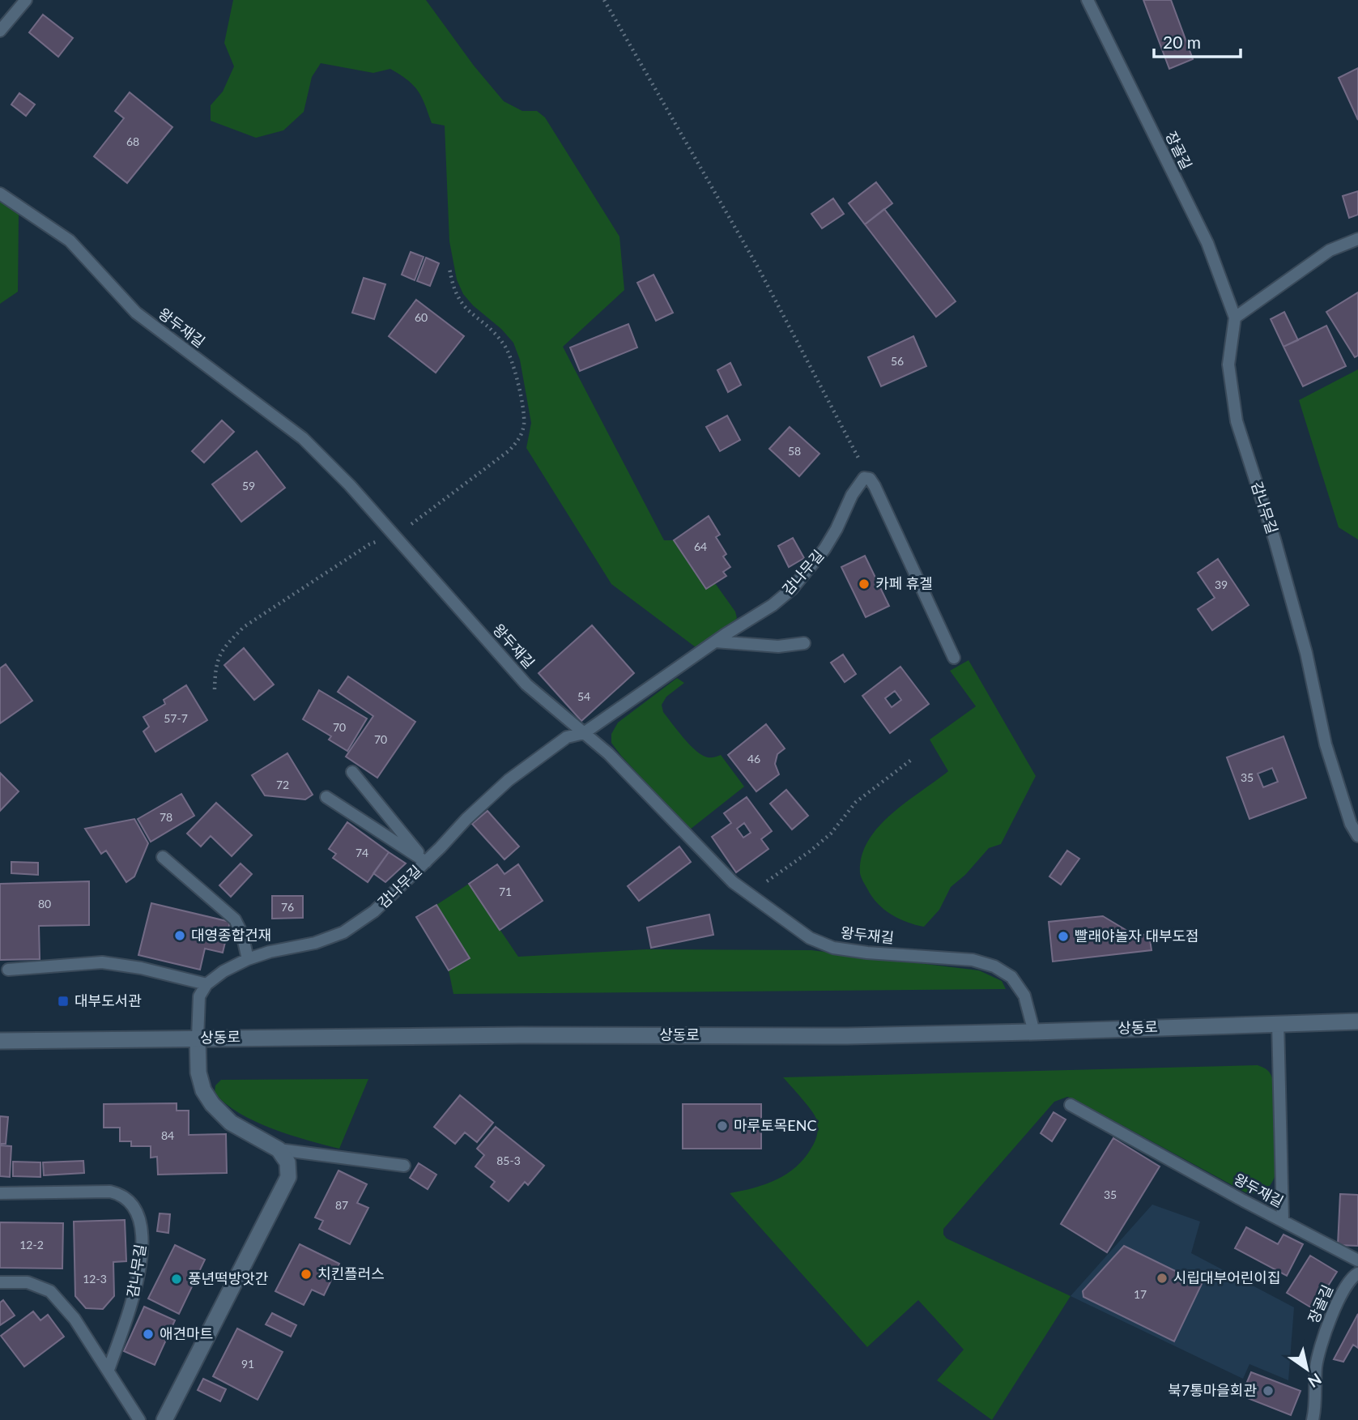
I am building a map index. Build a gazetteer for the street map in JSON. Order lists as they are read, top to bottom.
{
  "streets": {
    "street": ["상동로"],
    "lane": ["장골길", "왕두재길", "감나무길"]
  },
  "crossings": [
    ["장골길", "감나무길"],
    ["왕두재길", "감나무길"],
    ["왕두재길", "상동로"]
  ],
  "places": {
    "other": [
      "카페 휴겔",
      "대영종합건재",
      "빨래야놀자 대부도점",
      "마루토목ENC",
      "치킨플러스",
      "시립대부어린이집",
      "풍년떡방앗간",
      "애견마트",
      "북7통마을회관"
    ],
    "transit": ["대부도서관"]
  },
  "house_numbers": [
    "68",
    "60",
    "56",
    "58",
    "59",
    "64",
    "39",
    "54",
    "57-7",
    "70",
    "70",
    "46",
    "35",
    "72",
    "78",
    "74",
    "71",
    "80",
    "76",
    "84",
    "85-3",
    "35",
    "87",
    "12-2",
    "12-3",
    "17",
    "91"
  ],
  "scale_bar": "20 m",
  "north": "bottom right"
}
